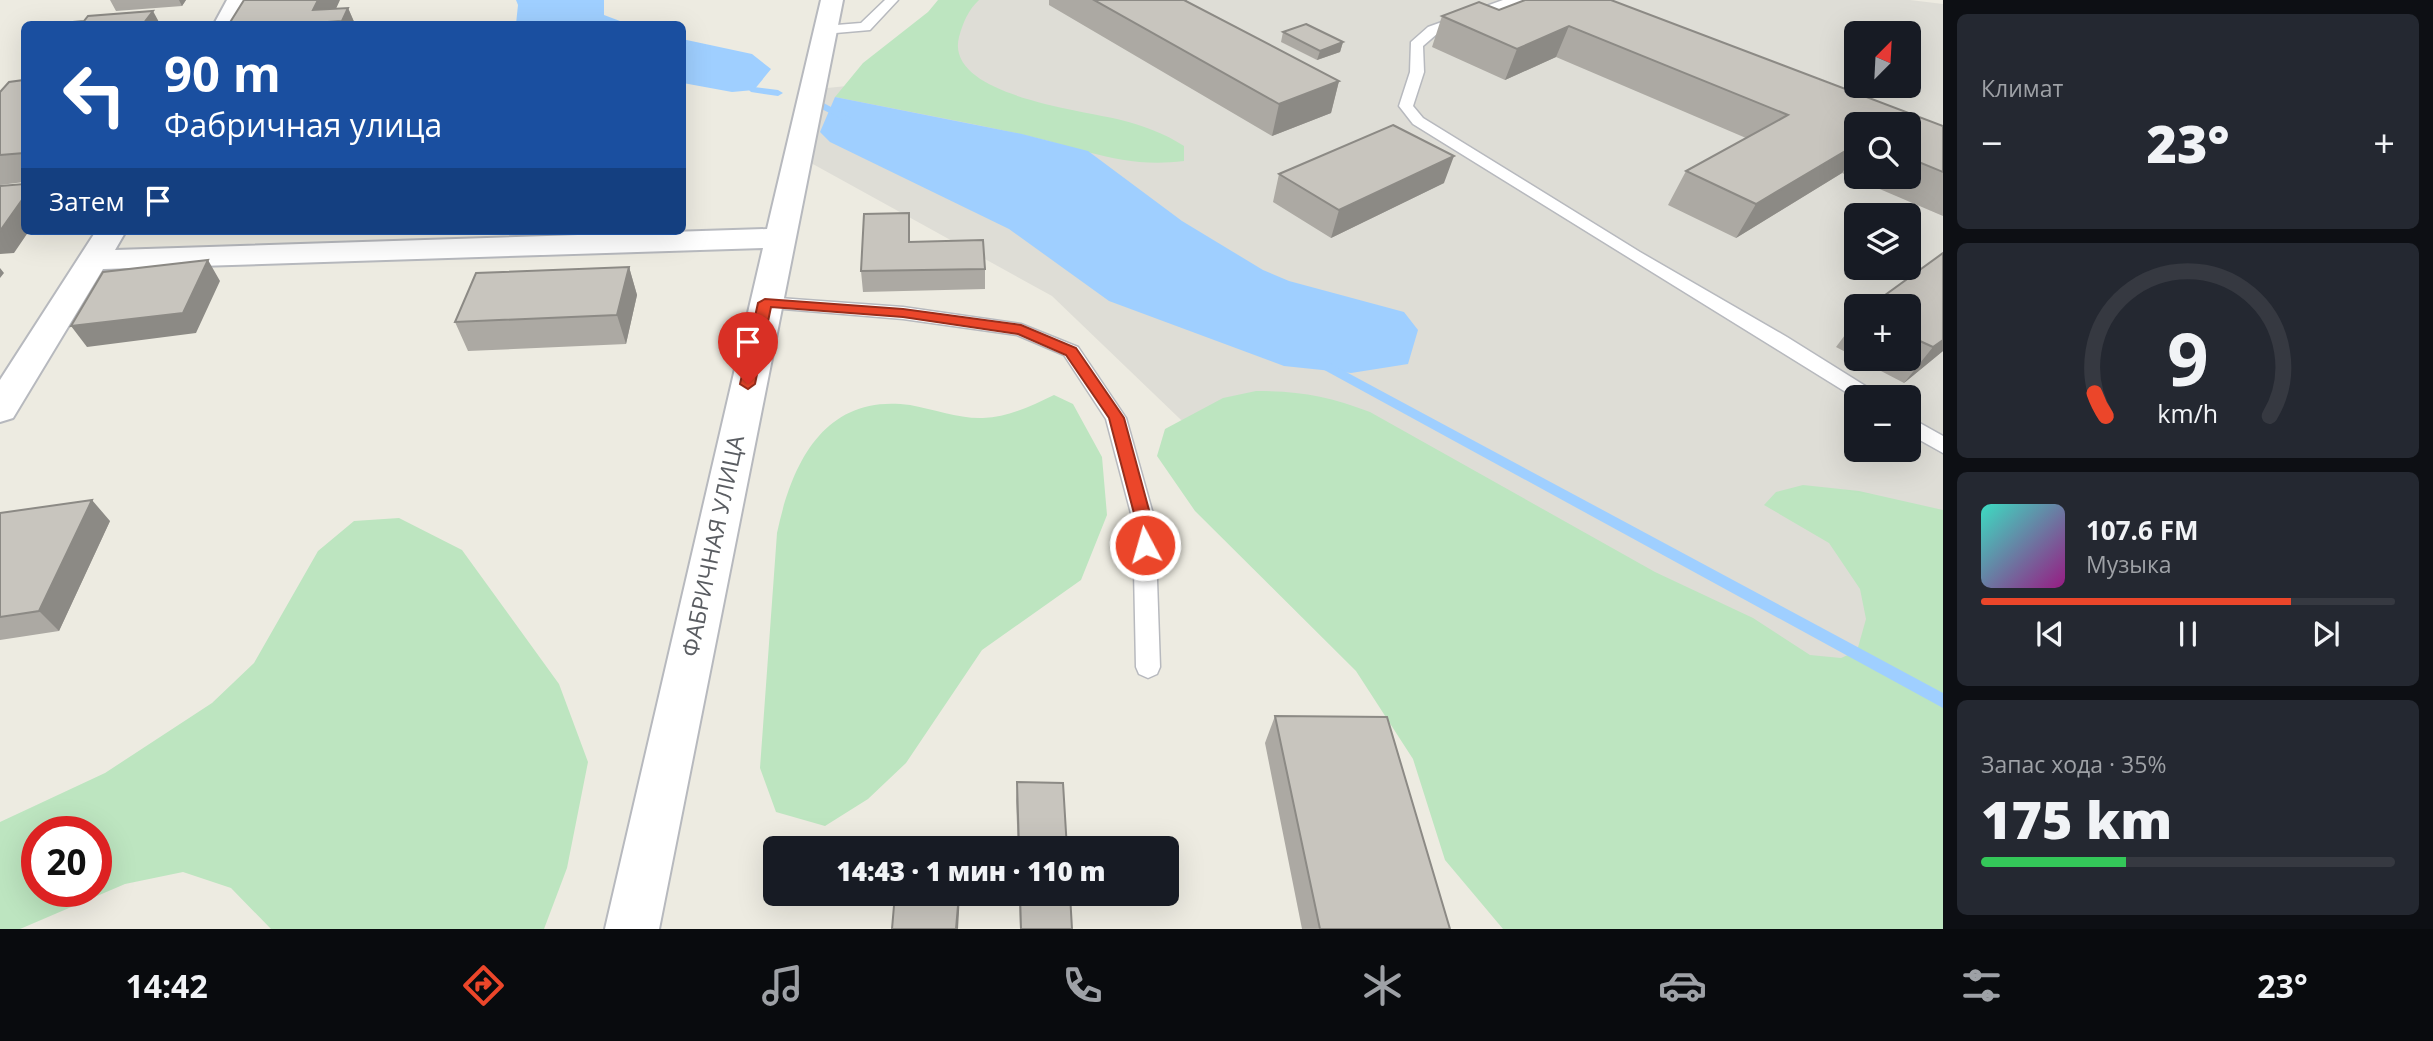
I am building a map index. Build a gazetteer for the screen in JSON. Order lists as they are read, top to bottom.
{
  "streets": {
    "street": ["ФАБРИЧНАЯ УЛИЦА"]
  },
  "north": "top right",
  "page": {
    "tile": [
      "Климат",
      ["Запас хода · 35%", "175 km"]
    ],
    "map_buttons": ["+", "−"],
    "turn": ["90 m", "Фабричная улица"],
    "heat": ["−", "23°", "+"],
    "then": "Затем",
    "song": ["107.6 FM", "Музыка"],
    "limit": "20",
    "trip": "14:43 · 1 мин · 110 m",
    "tabs": ["14:42", "23°"],
    "gauge": ["9", "km/h"]
  }
}
